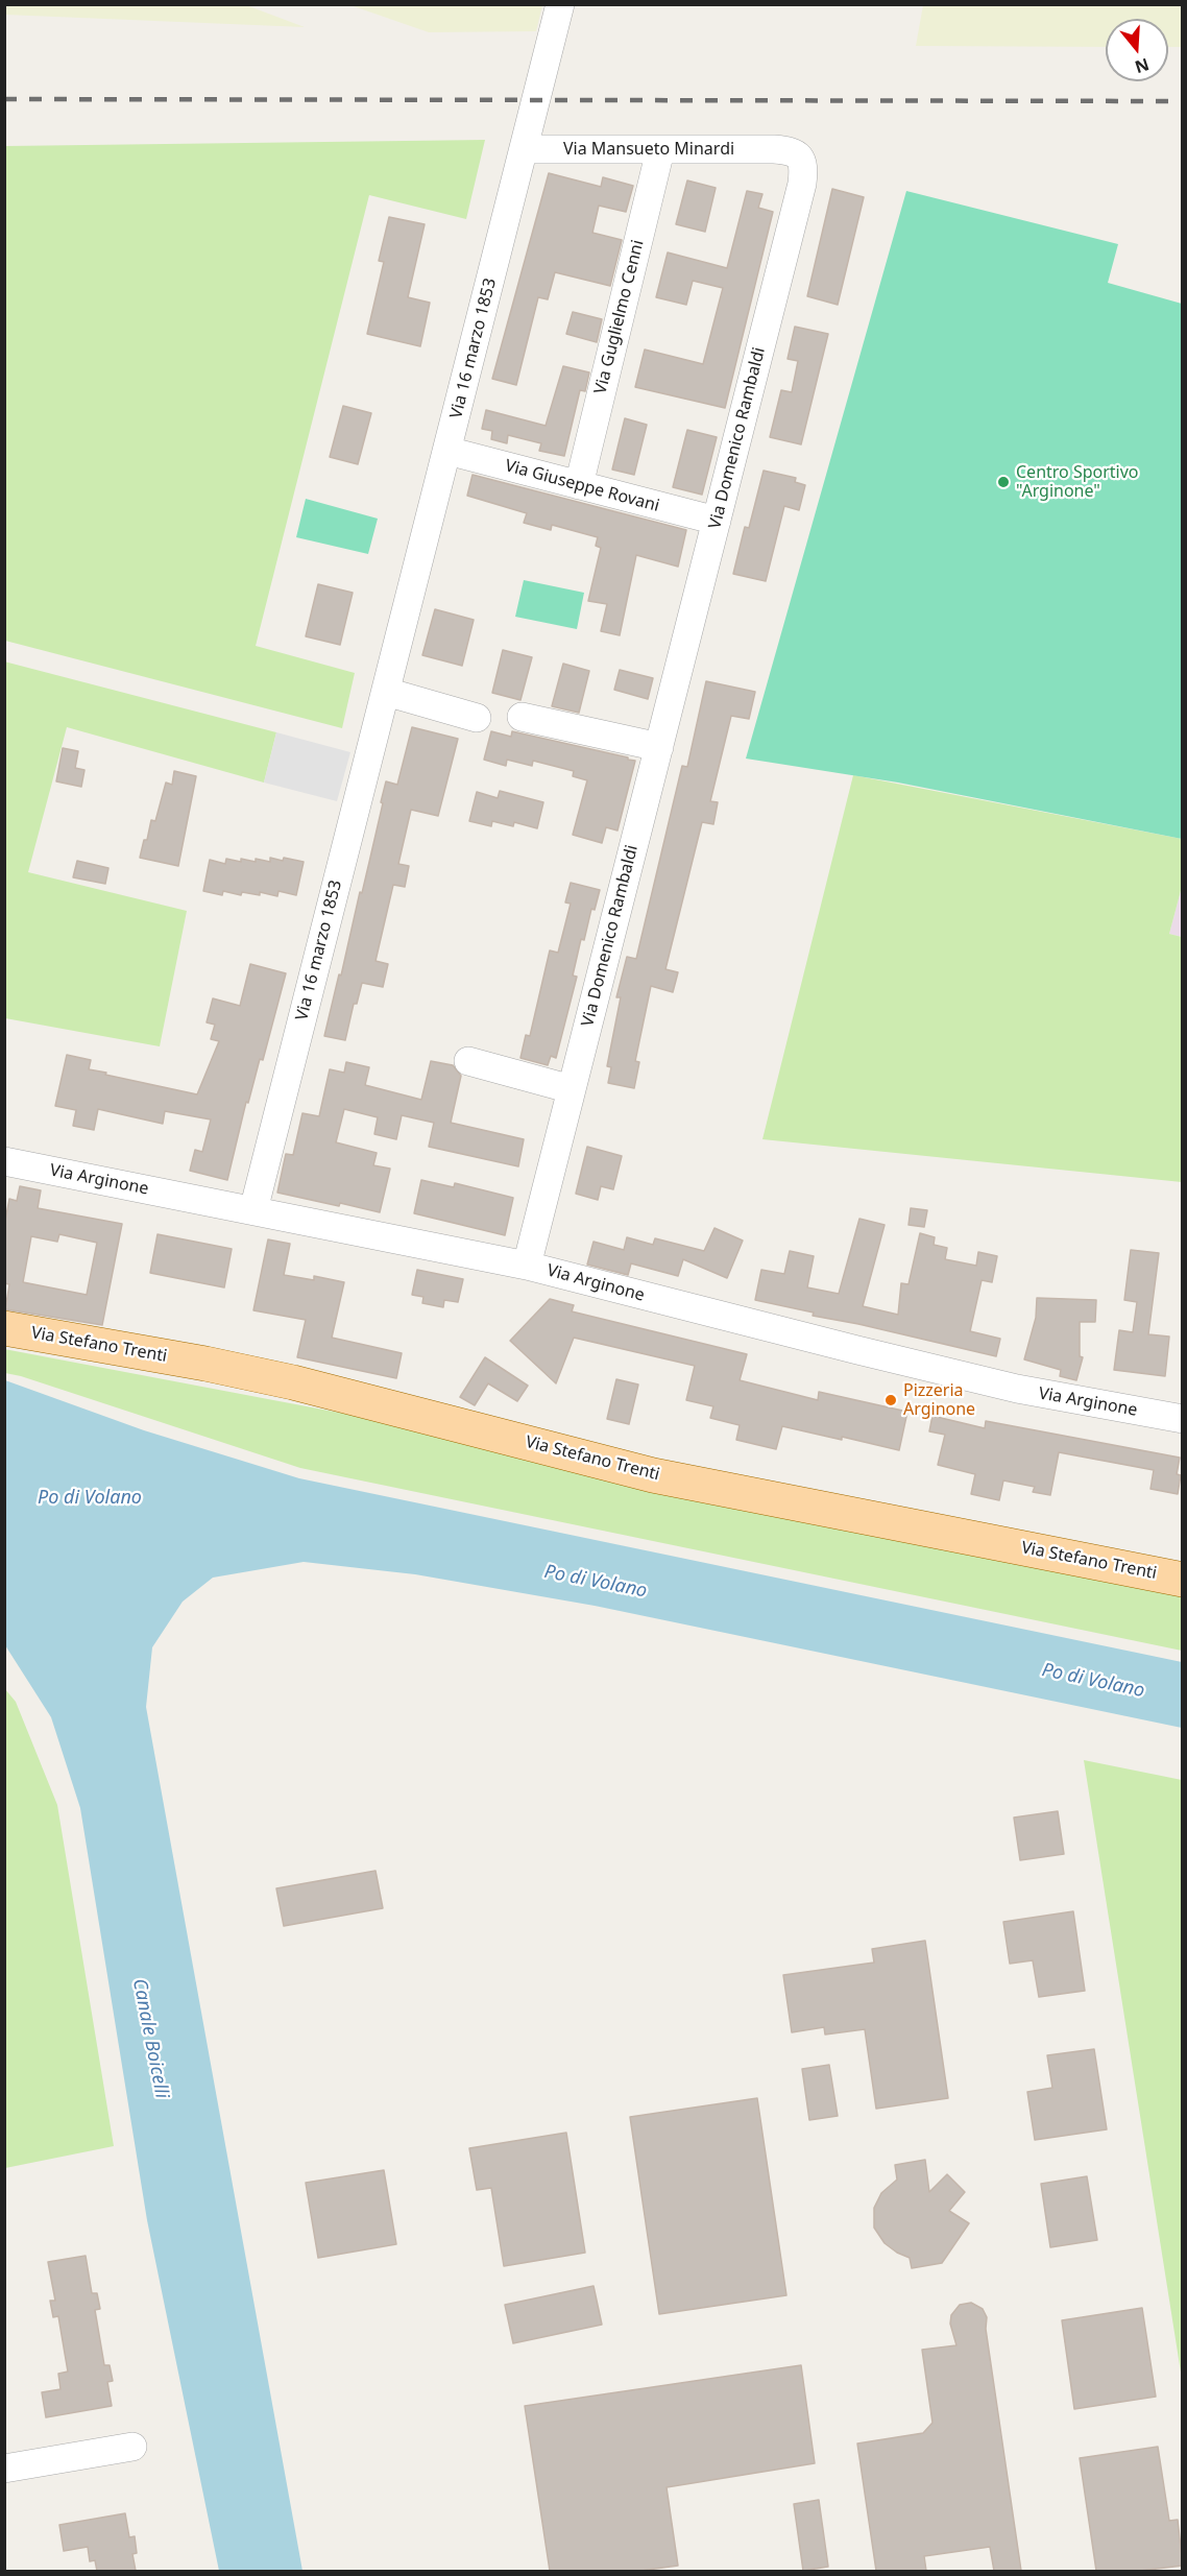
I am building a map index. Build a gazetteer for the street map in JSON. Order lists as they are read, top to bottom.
{
  "streets": {
    "main road": ["Via Stefano Trenti"],
    "street": [
      "Via Mansueto Minardi",
      "Via Guglielmo Cenni",
      "Via 16 marzo 1853",
      "Via Domenico Rambaldi",
      "Via Giuseppe Rovani",
      "Via Arginone"
    ]
  },
  "crossings": [
    ["Via Mansueto Minardi", "Via Guglielmo Cenni"],
    ["Via Mansueto Minardi", "Via 16 marzo 1853"],
    ["Via Mansueto Minardi", "Via Domenico Rambaldi"],
    ["Via Guglielmo Cenni", "Via Giuseppe Rovani"],
    ["Via 16 marzo 1853", "Via Giuseppe Rovani"],
    ["Via 16 marzo 1853", "Via Arginone"],
    ["Via Domenico Rambaldi", "Via Giuseppe Rovani"],
    ["Via Domenico Rambaldi", "Via Arginone"]
  ],
  "water": ["Po di Volano", "Canale Boicelli"],
  "places": ["Centro Sportivo \"Arginone\"", "Pizzeria Arginone"],
  "north": "bottom"
}
